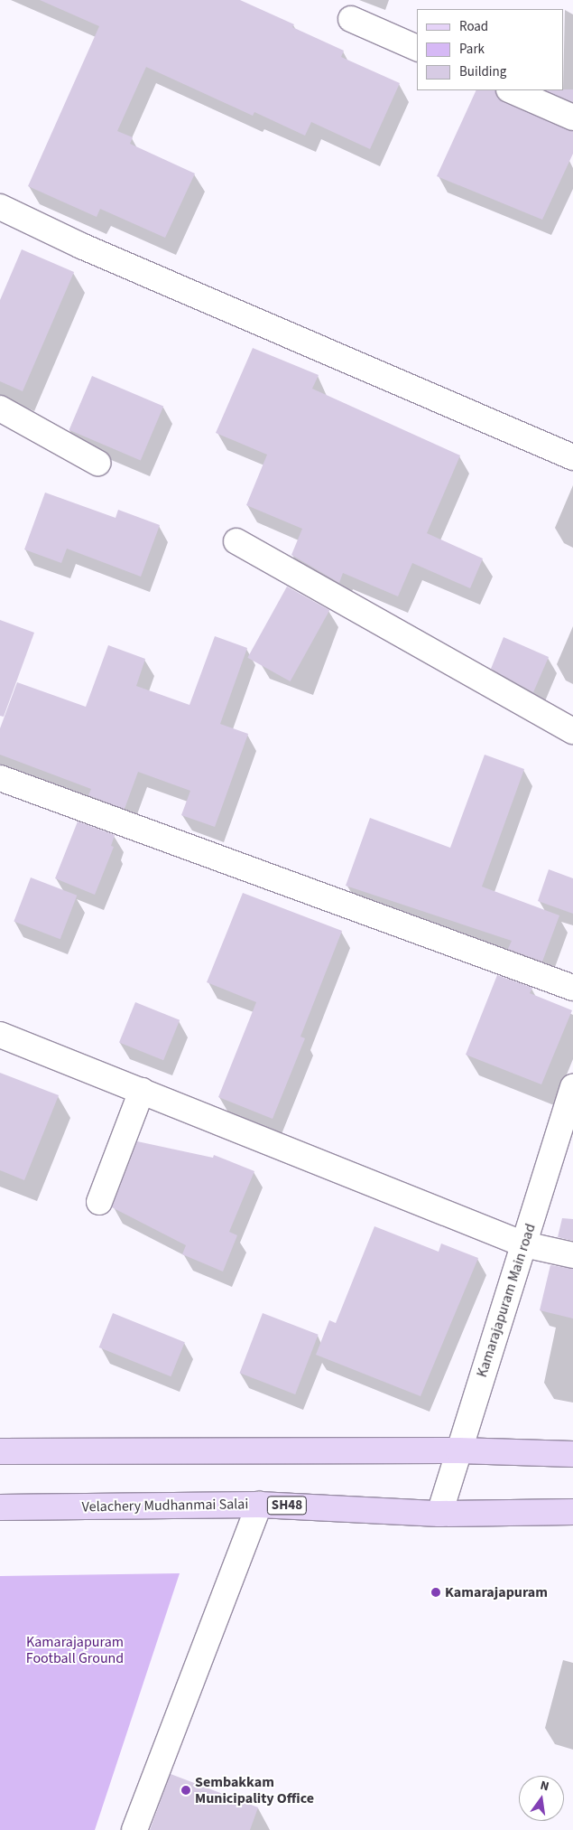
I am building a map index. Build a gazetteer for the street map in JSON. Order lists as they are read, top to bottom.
{
  "streets": {
    "main road": ["Velachery Mudhanmai Salai", "SH48"],
    "street": ["Kamarajapuram Main road"]
  },
  "crossings": [
    ["Kamarajapuram Main road", "Velachery Mudhanmai Salai"]
  ],
  "parks": ["Kamarajapuram Football Ground"],
  "places": ["Kamarajapuram", "Sembakkam Municipality Office"],
  "legend": ["Road", "Park", "Building"],
  "north": "top"
}
